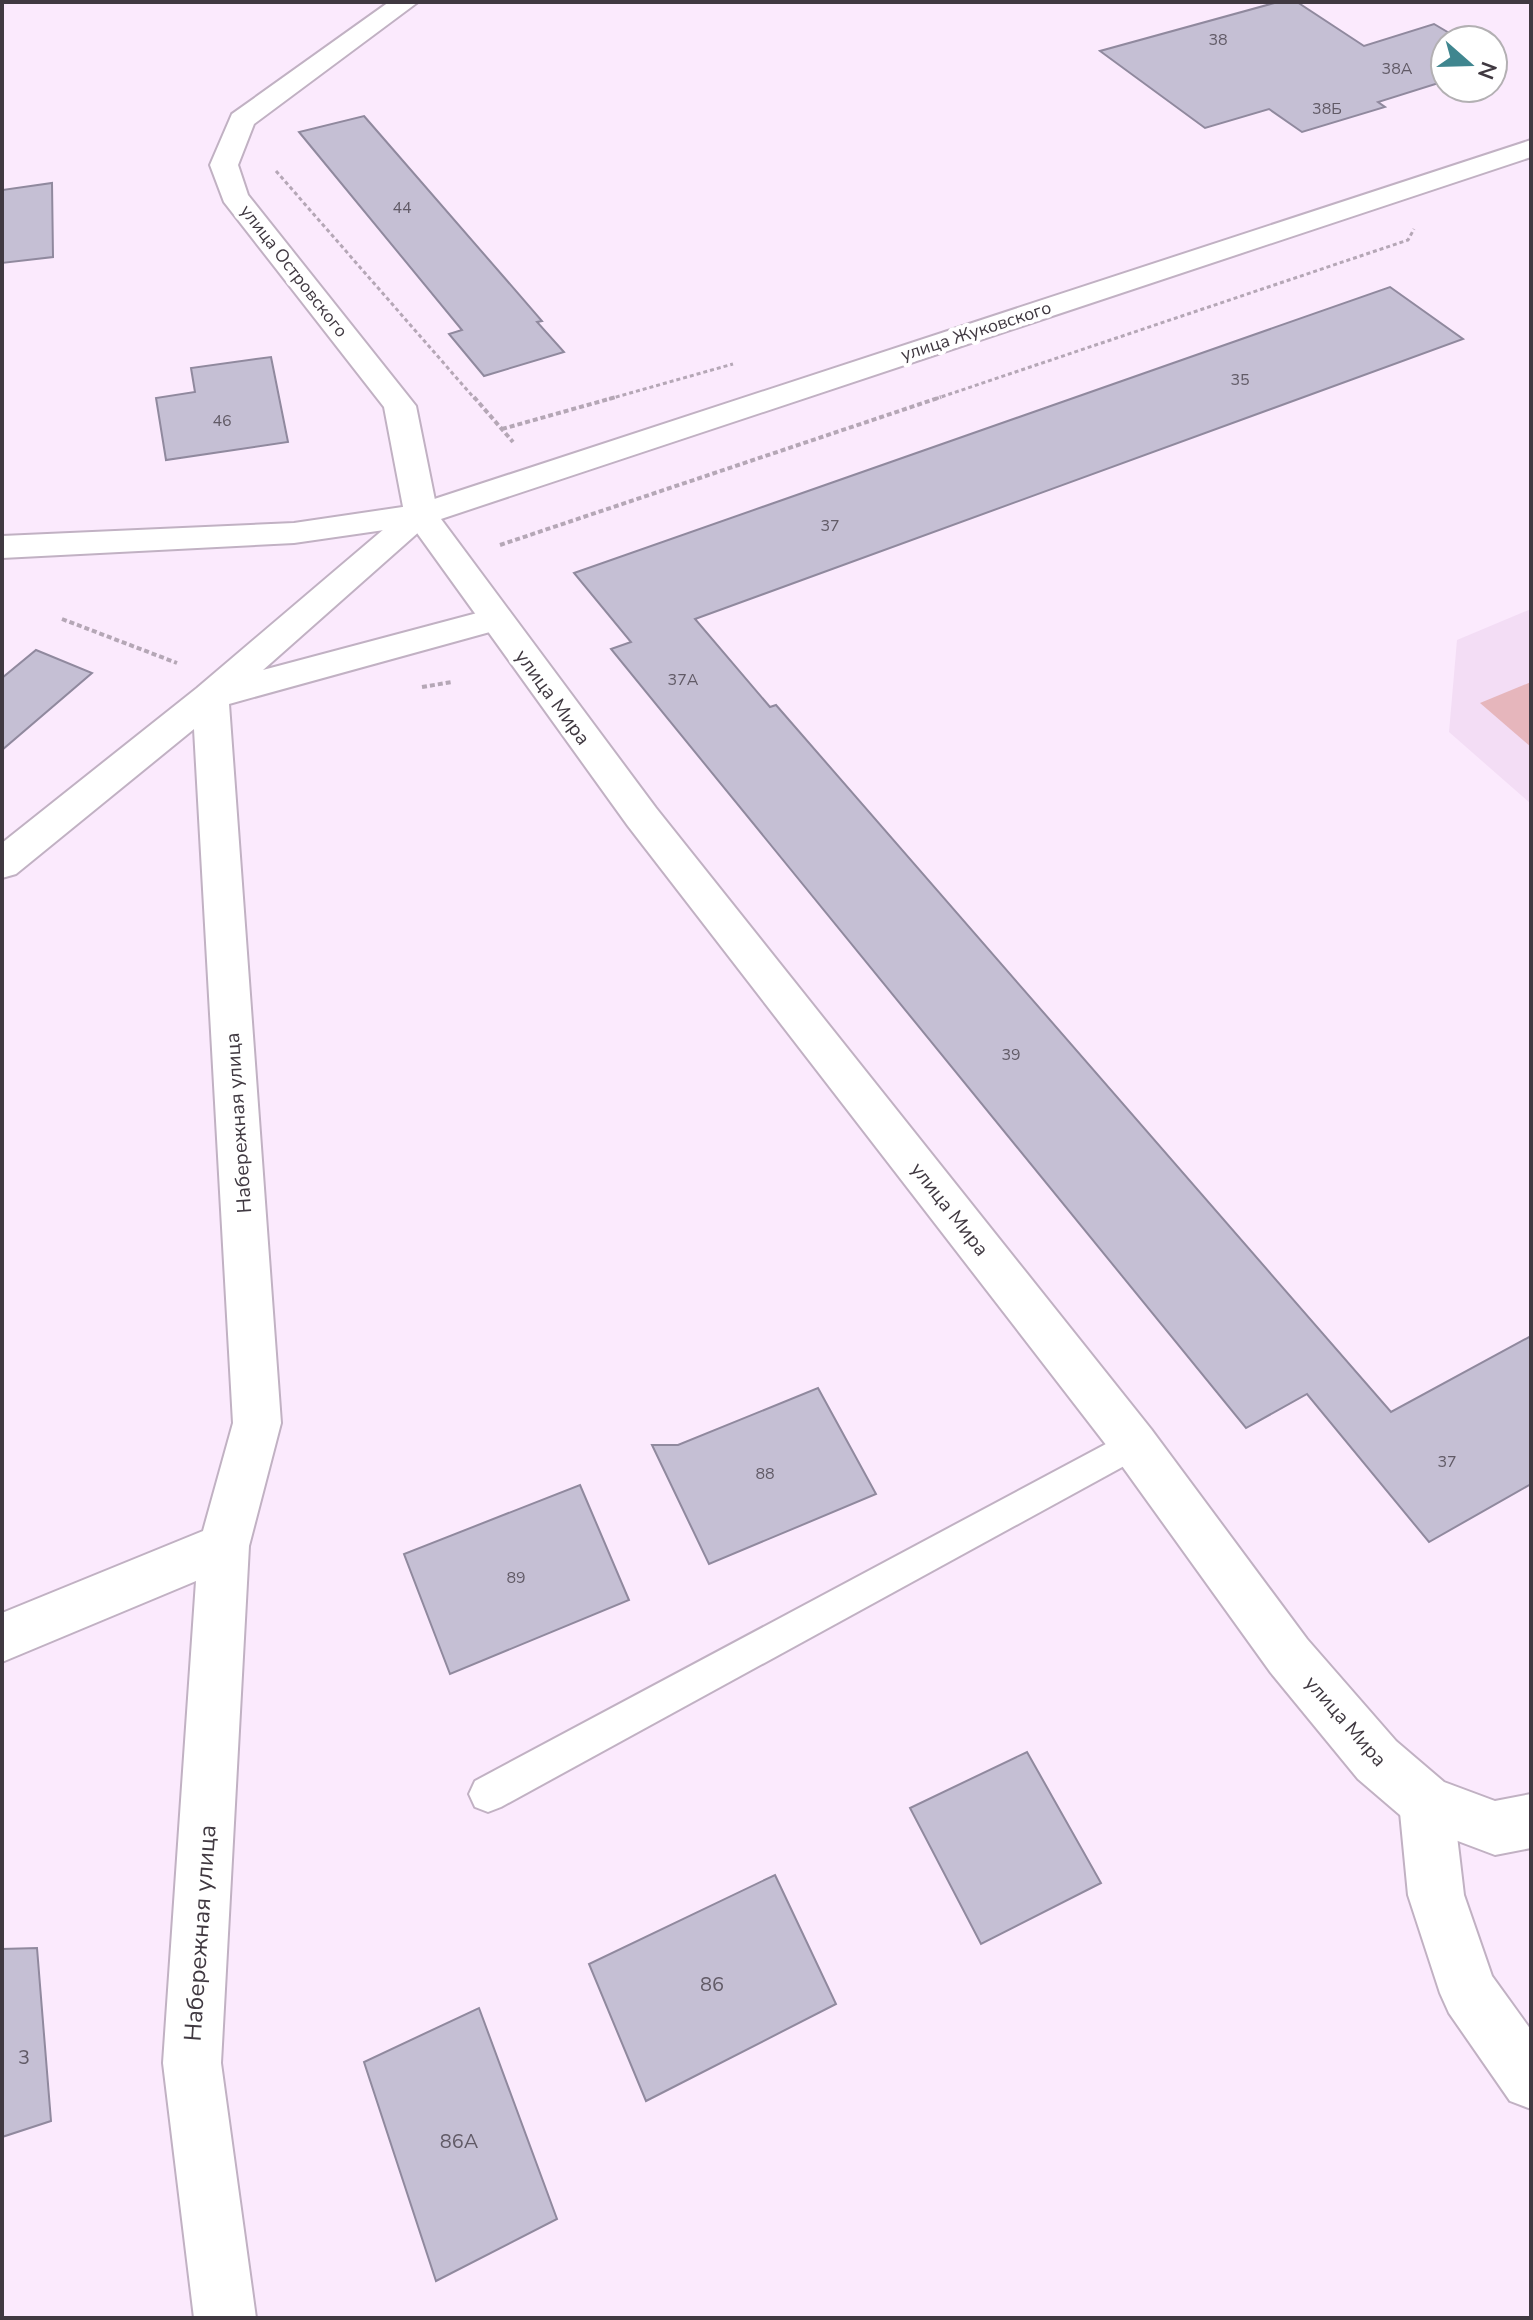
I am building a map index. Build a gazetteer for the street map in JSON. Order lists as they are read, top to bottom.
{
  "streets": {
    "street": [
      "улица Островского",
      "улица Жуковского",
      "улица Мира",
      "Набережная улица"
    ]
  },
  "crossings": [
    ["улица Островского", "улица Жуковского"],
    ["улица Островского", "улица Мира"],
    ["улица Жуковского", "улица Мира"]
  ],
  "house_numbers": [
    "38",
    "38А",
    "38Б",
    "44",
    "35",
    "46",
    "37",
    "37А",
    "39",
    "37",
    "88",
    "89",
    "86",
    "3",
    "86А"
  ],
  "north": "right"
}
